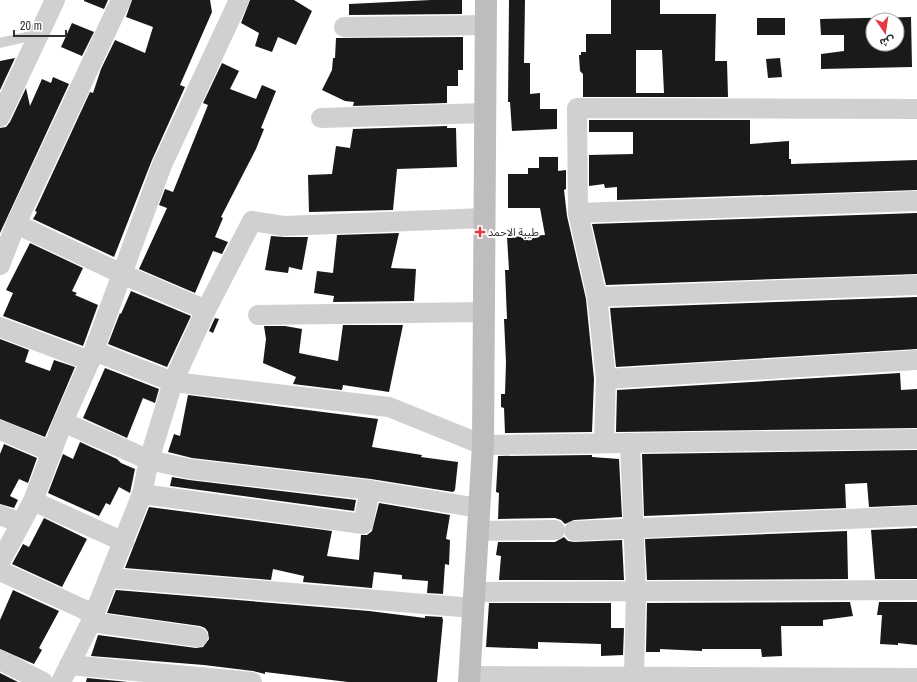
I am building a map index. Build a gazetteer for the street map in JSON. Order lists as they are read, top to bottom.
{
  "places": {
    "health": ["طيبة الاحمد"]
  },
  "scale_bar": "20 m",
  "north": "bottom"
}
